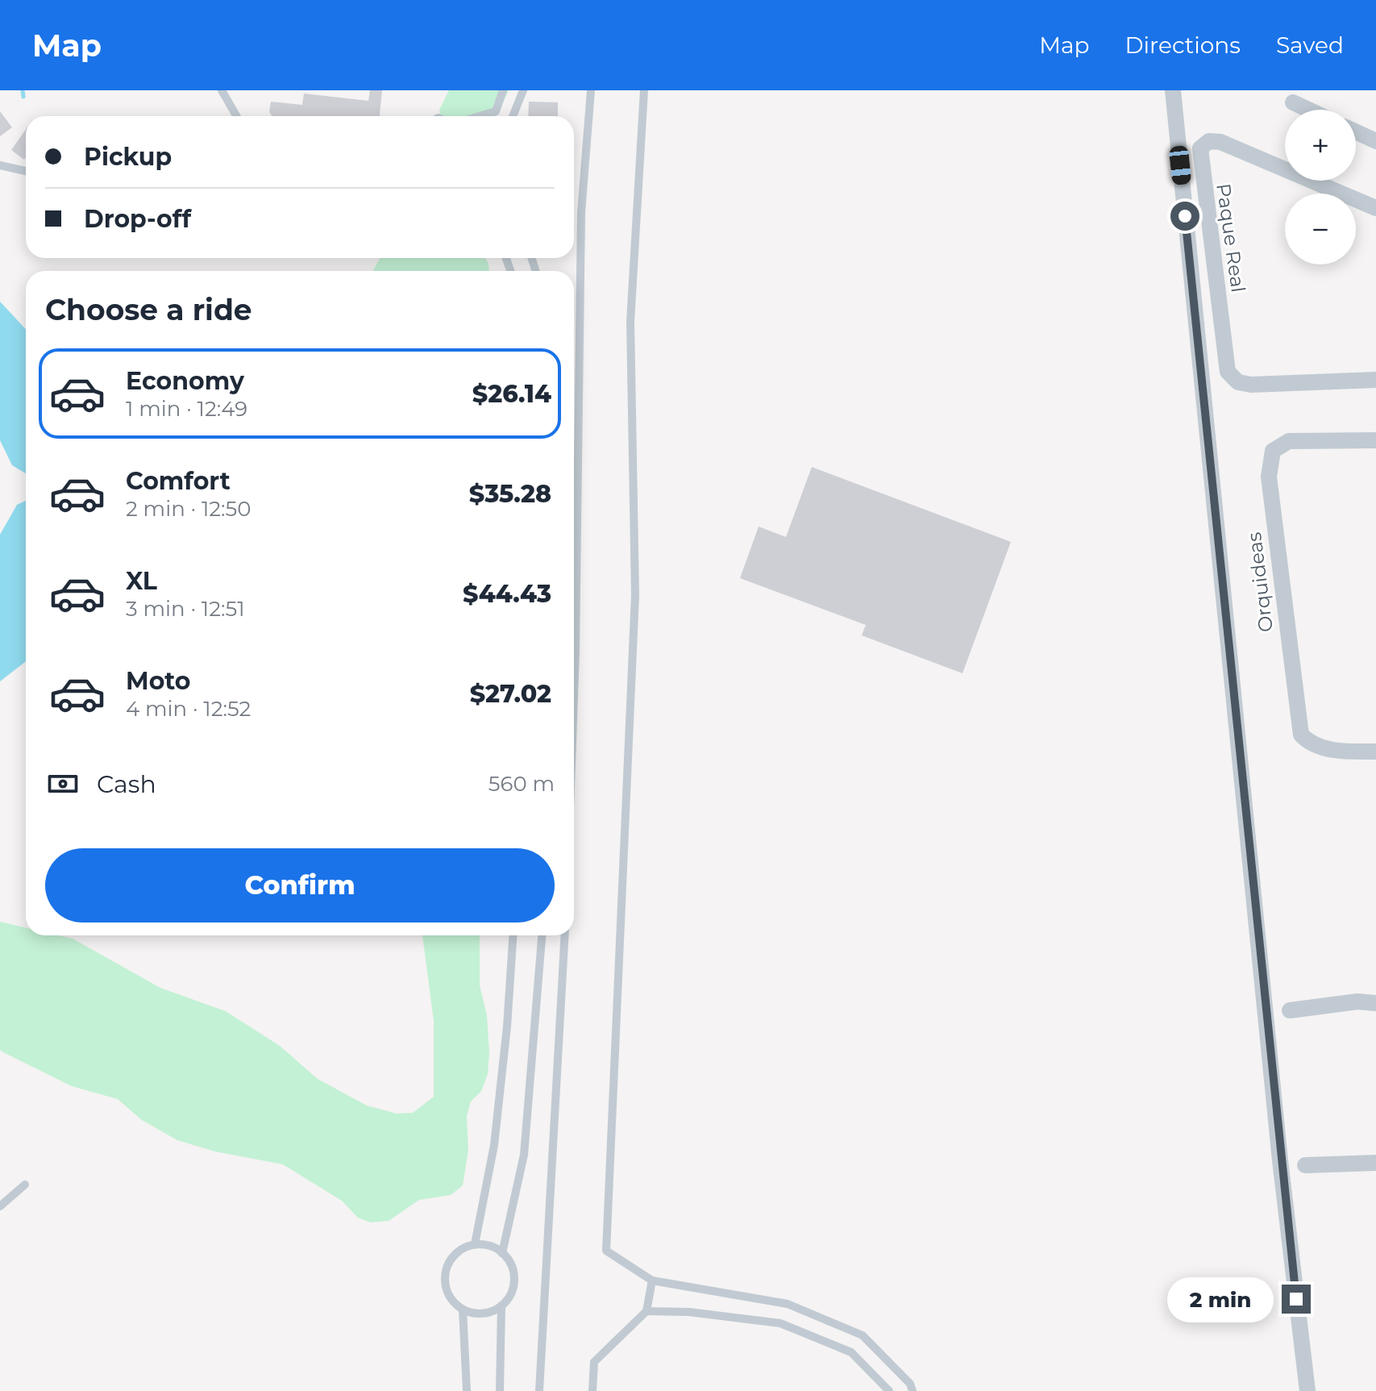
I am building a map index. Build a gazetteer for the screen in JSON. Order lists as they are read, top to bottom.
{
  "streets": {
    "street": ["Paque Real", "Orquideas"]
  },
  "page": {
    "header": "Map",
    "nav": ["Map", "Directions", "Saved"],
    "map_buttons": ["+", "−"],
    "banner": ["Pickup", "Drop-off"],
    "heading": "Choose a ride",
    "list": [
      {
        "name": "Economy",
        "note": "1 min · 12:49",
        "value": "$26.14"
      },
      {
        "name": "Comfort",
        "note": "2 min · 12:50",
        "value": "$35.28"
      },
      {
        "name": "XL",
        "note": "3 min · 12:51",
        "value": "$44.43"
      },
      {
        "name": "Moto",
        "note": "4 min · 12:52",
        "value": "$27.02"
      }
    ],
    "pay": ["Cash", "560 m"],
    "buttons": "Confirm",
    "bubble": "2 min"
  }
}
